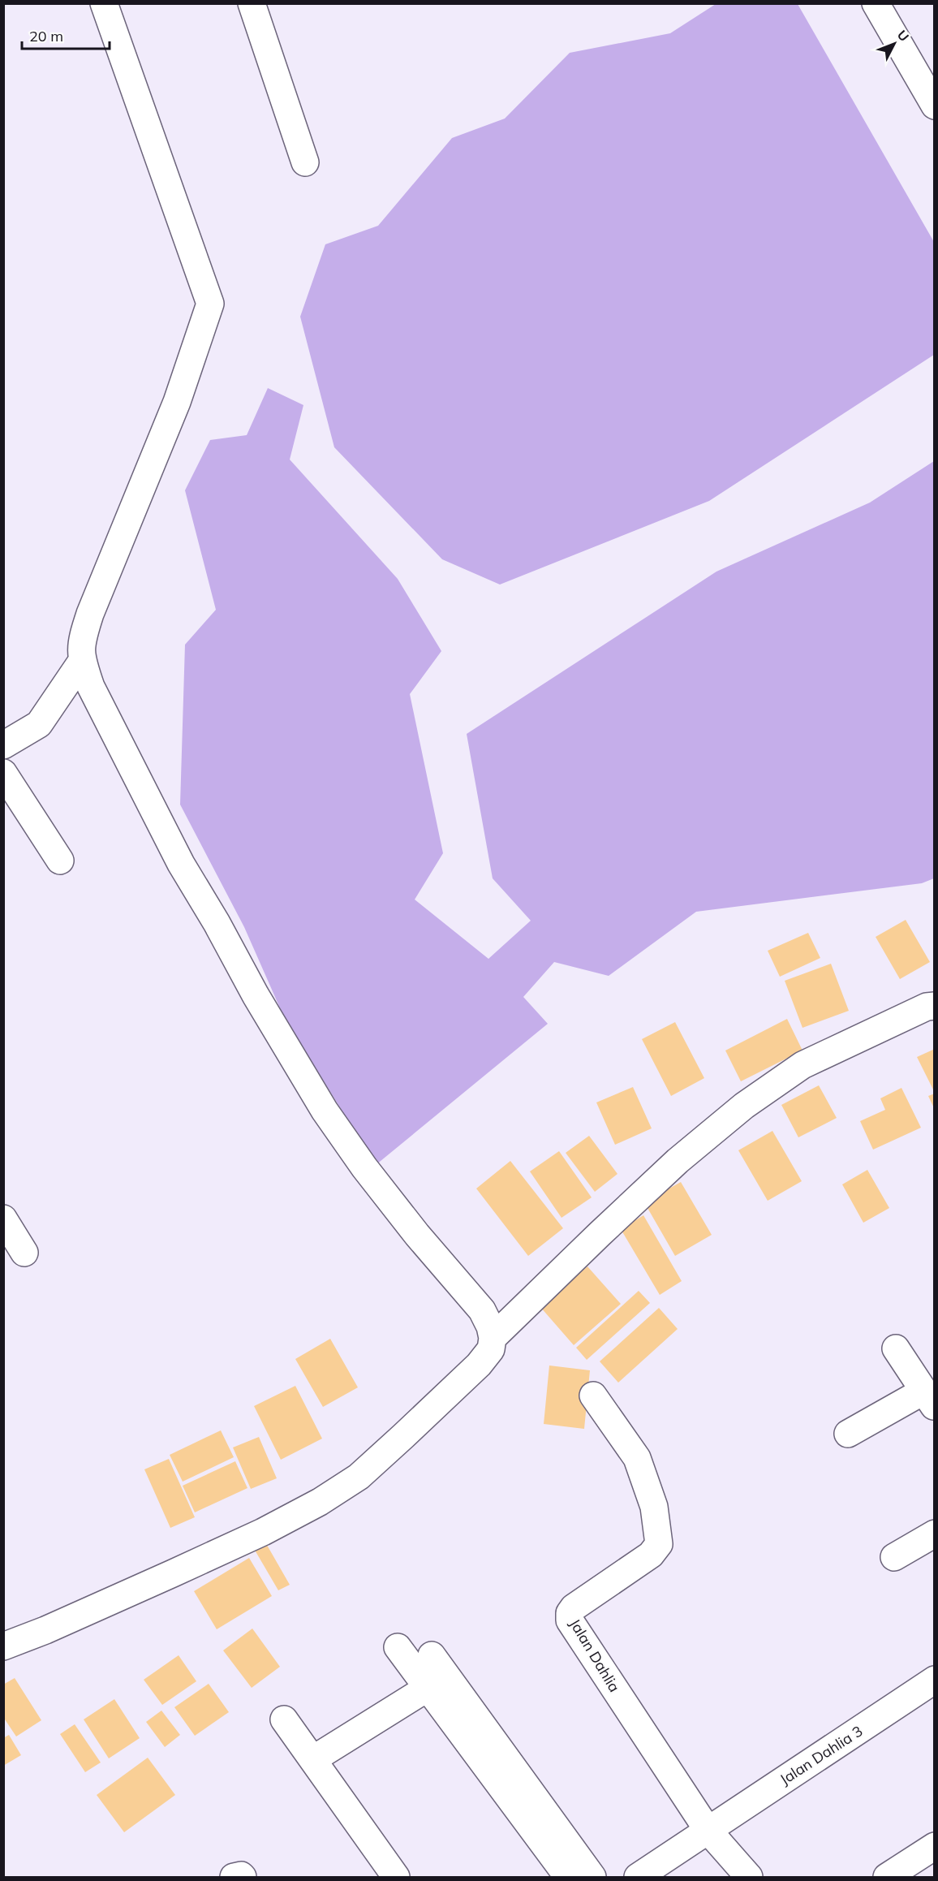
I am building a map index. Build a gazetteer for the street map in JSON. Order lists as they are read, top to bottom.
{
  "streets": {
    "street": ["Jalan Dahlia", "Jalan Dahlia 3"]
  },
  "crossings": [
    ["Jalan Dahlia", "Jalan Dahlia 3"]
  ],
  "scale_bar": "20 m",
  "north": "top right"
}
